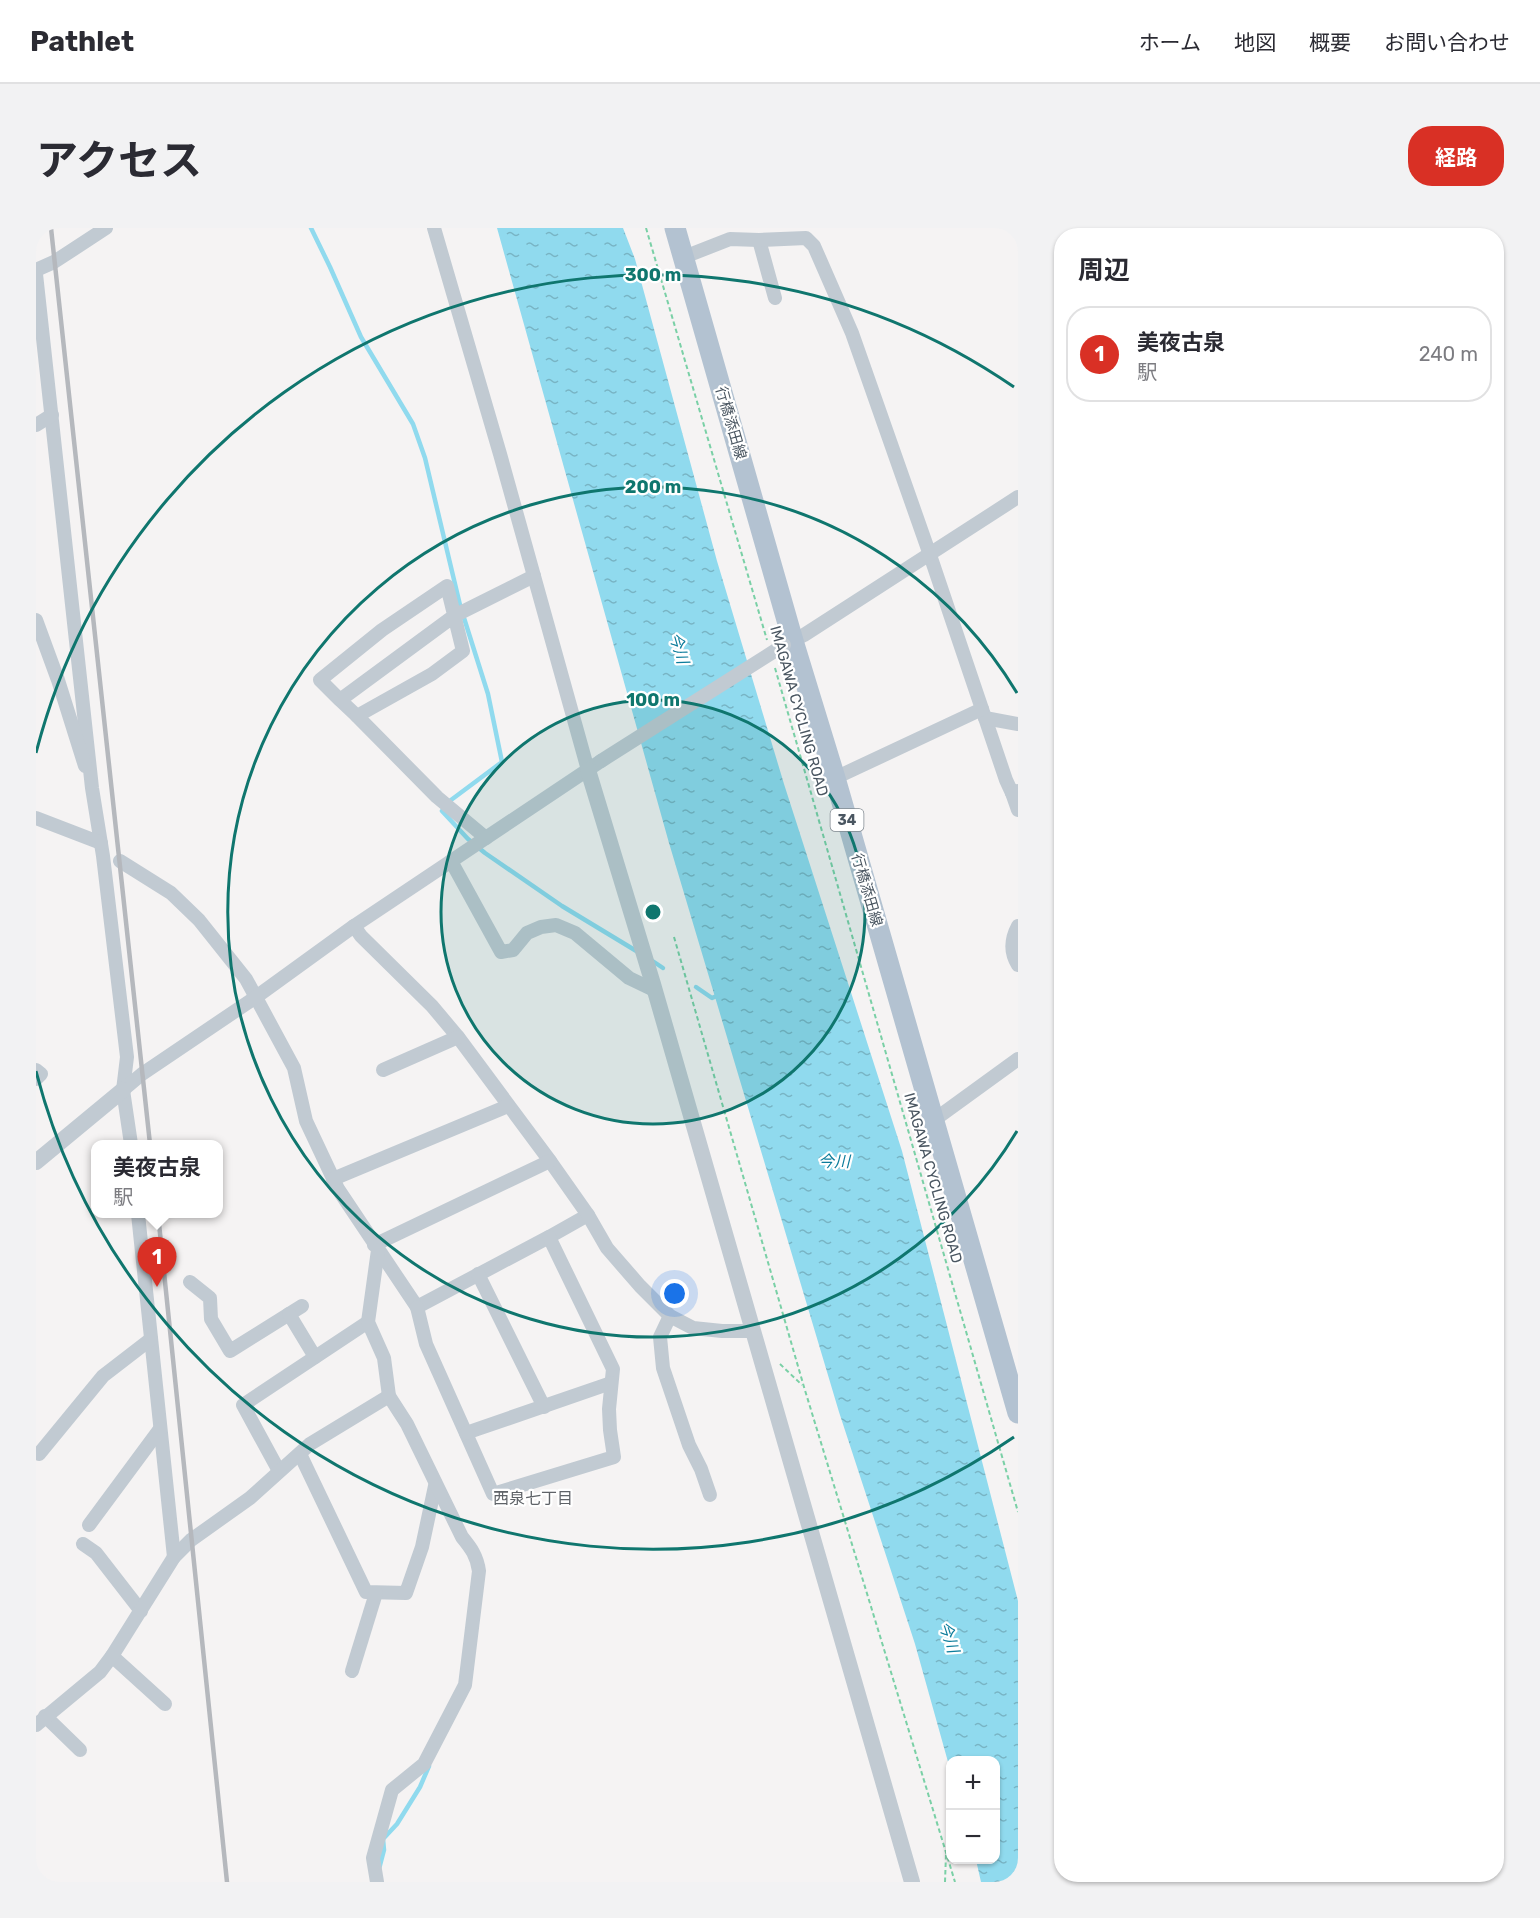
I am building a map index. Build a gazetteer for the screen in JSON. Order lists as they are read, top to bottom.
{
  "streets": {
    "main road": ["行橋添田線", "34"],
    "path": ["IMAGAWA CYCLING ROAD"]
  },
  "districts": ["西泉七丁目"],
  "water": ["今川"],
  "page": {
    "header": "Pathlet",
    "nav": [
      "ホーム",
      "地図",
      "概要",
      "お問い合わせ"
    ],
    "title": "アクセス",
    "buttons": "経路",
    "heading": "周辺",
    "list": [
      {
        "mark": "1",
        "name": "美夜古泉",
        "note": "駅",
        "value": "240 m"
      }
    ],
    "popup": ["美夜古泉", "駅"],
    "pins": "1",
    "map_buttons": ["+", "−"]
  },
  "rings": ["300 m", "200 m", "100 m"]
}
